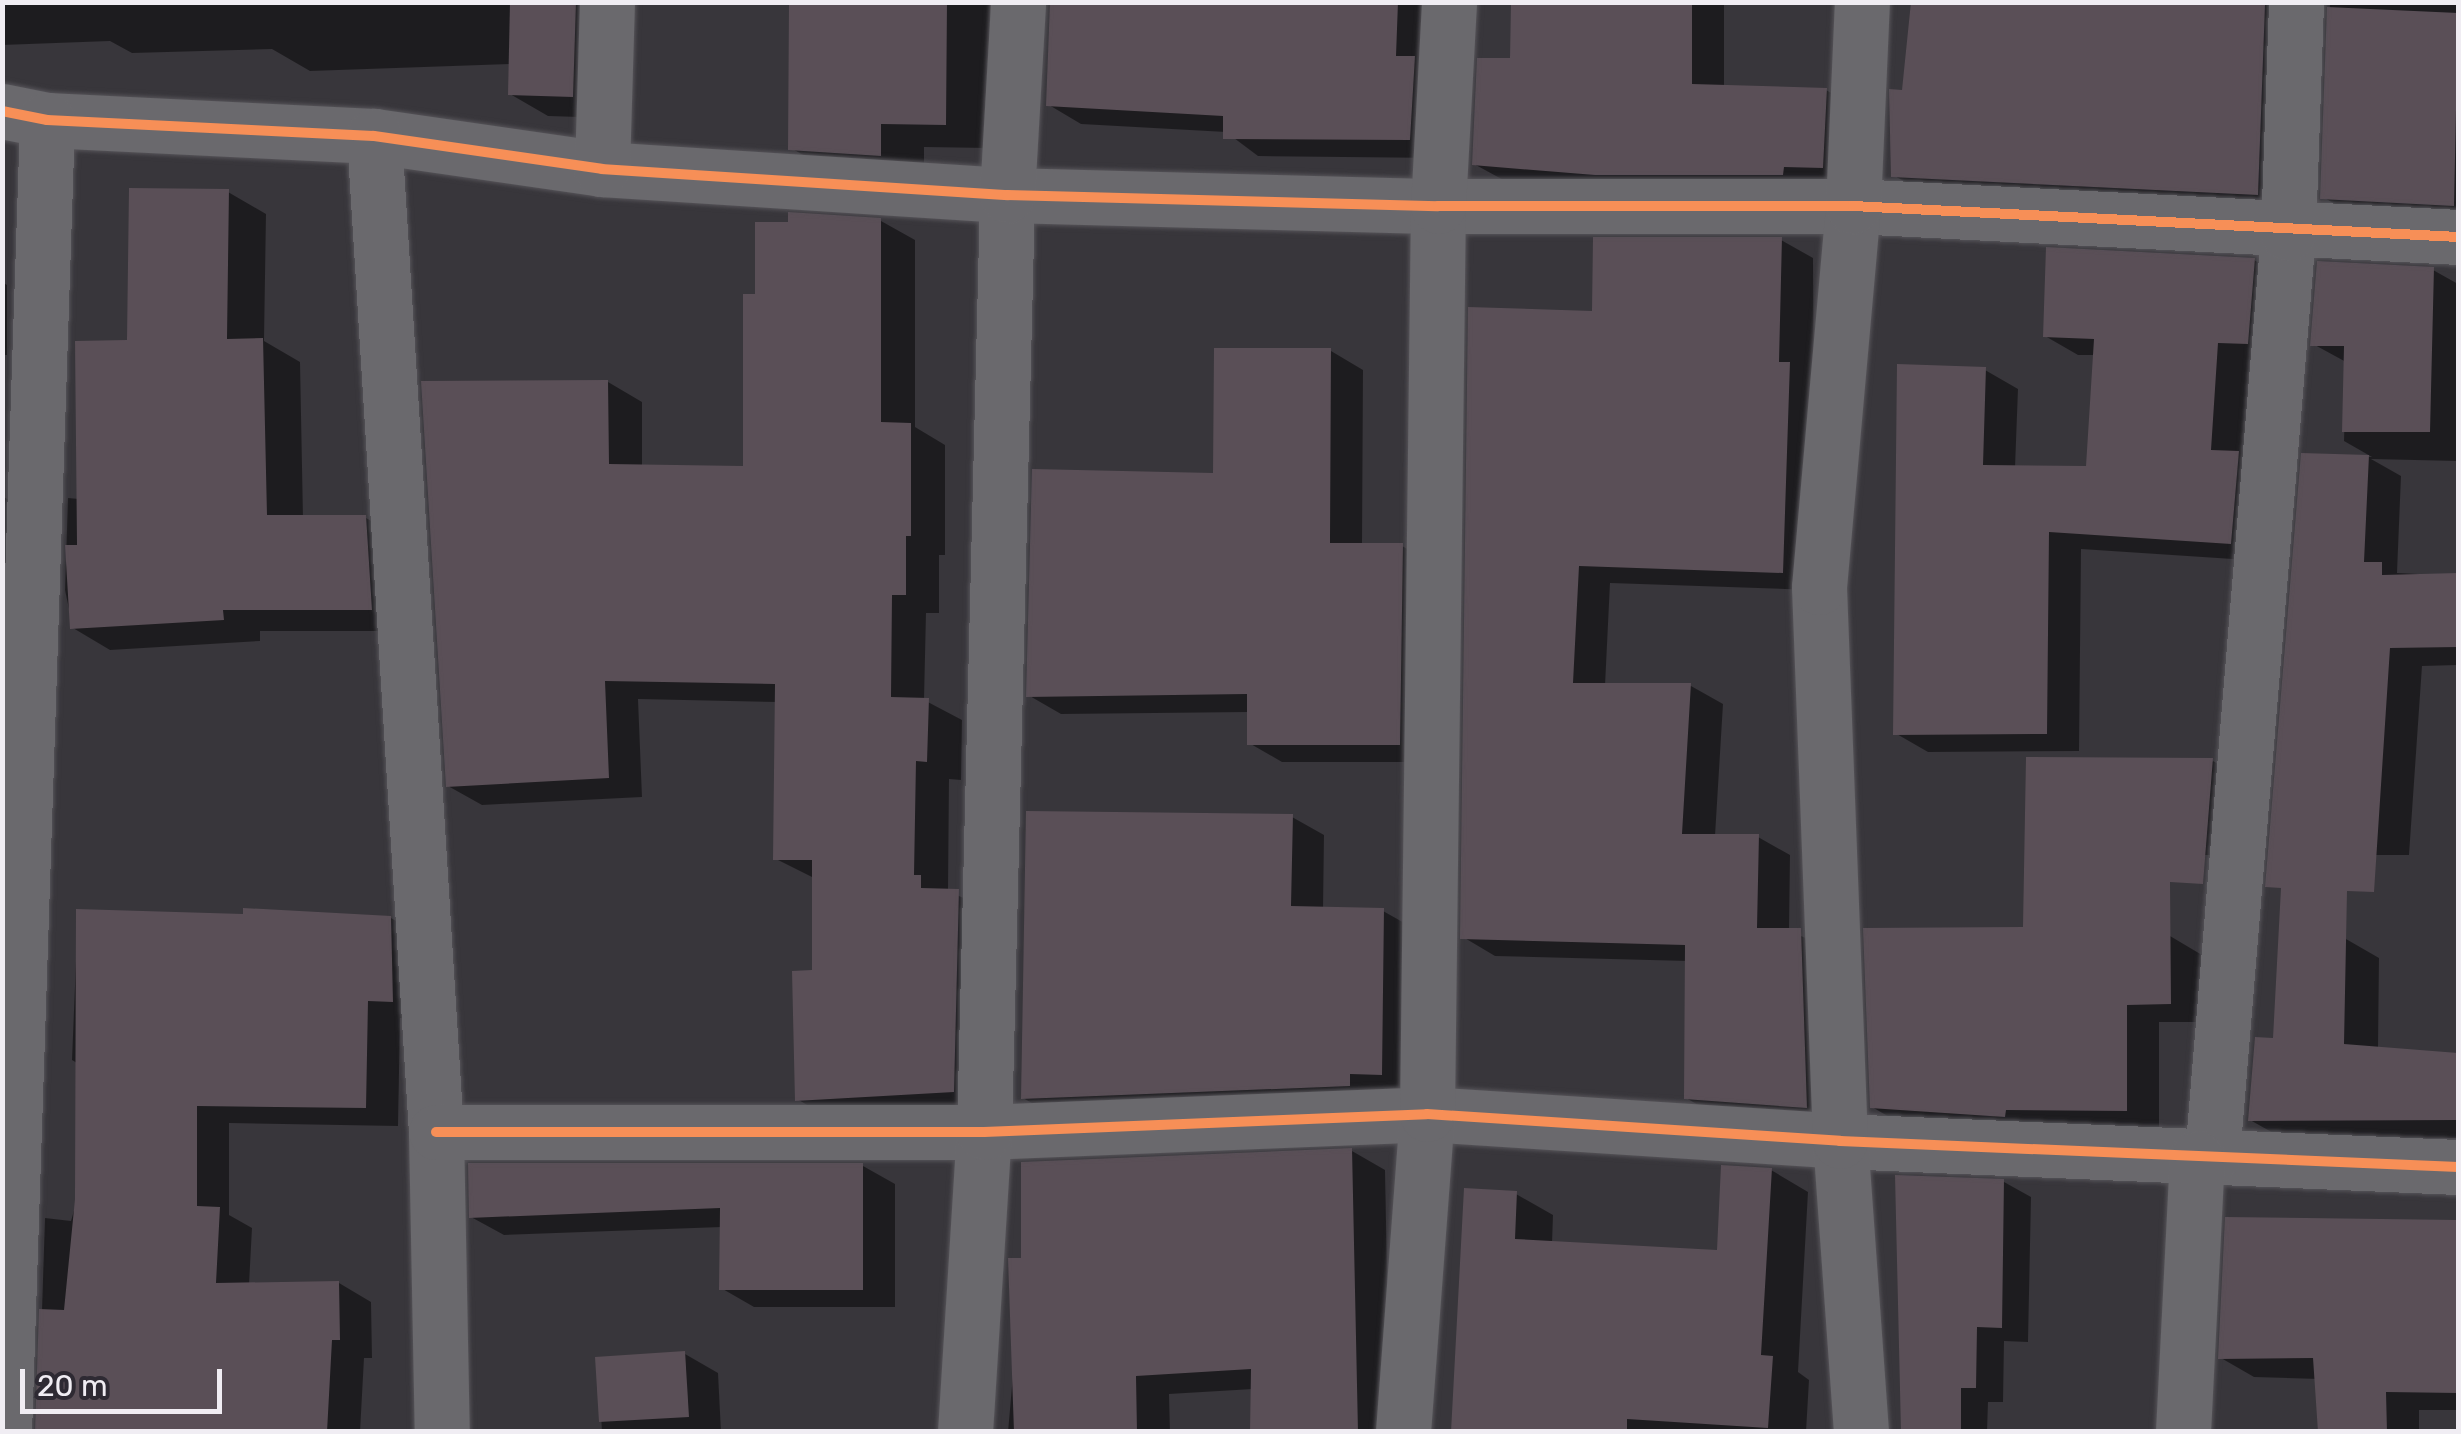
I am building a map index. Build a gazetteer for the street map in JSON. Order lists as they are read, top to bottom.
{
  "scale_bar": "20 m"
}
